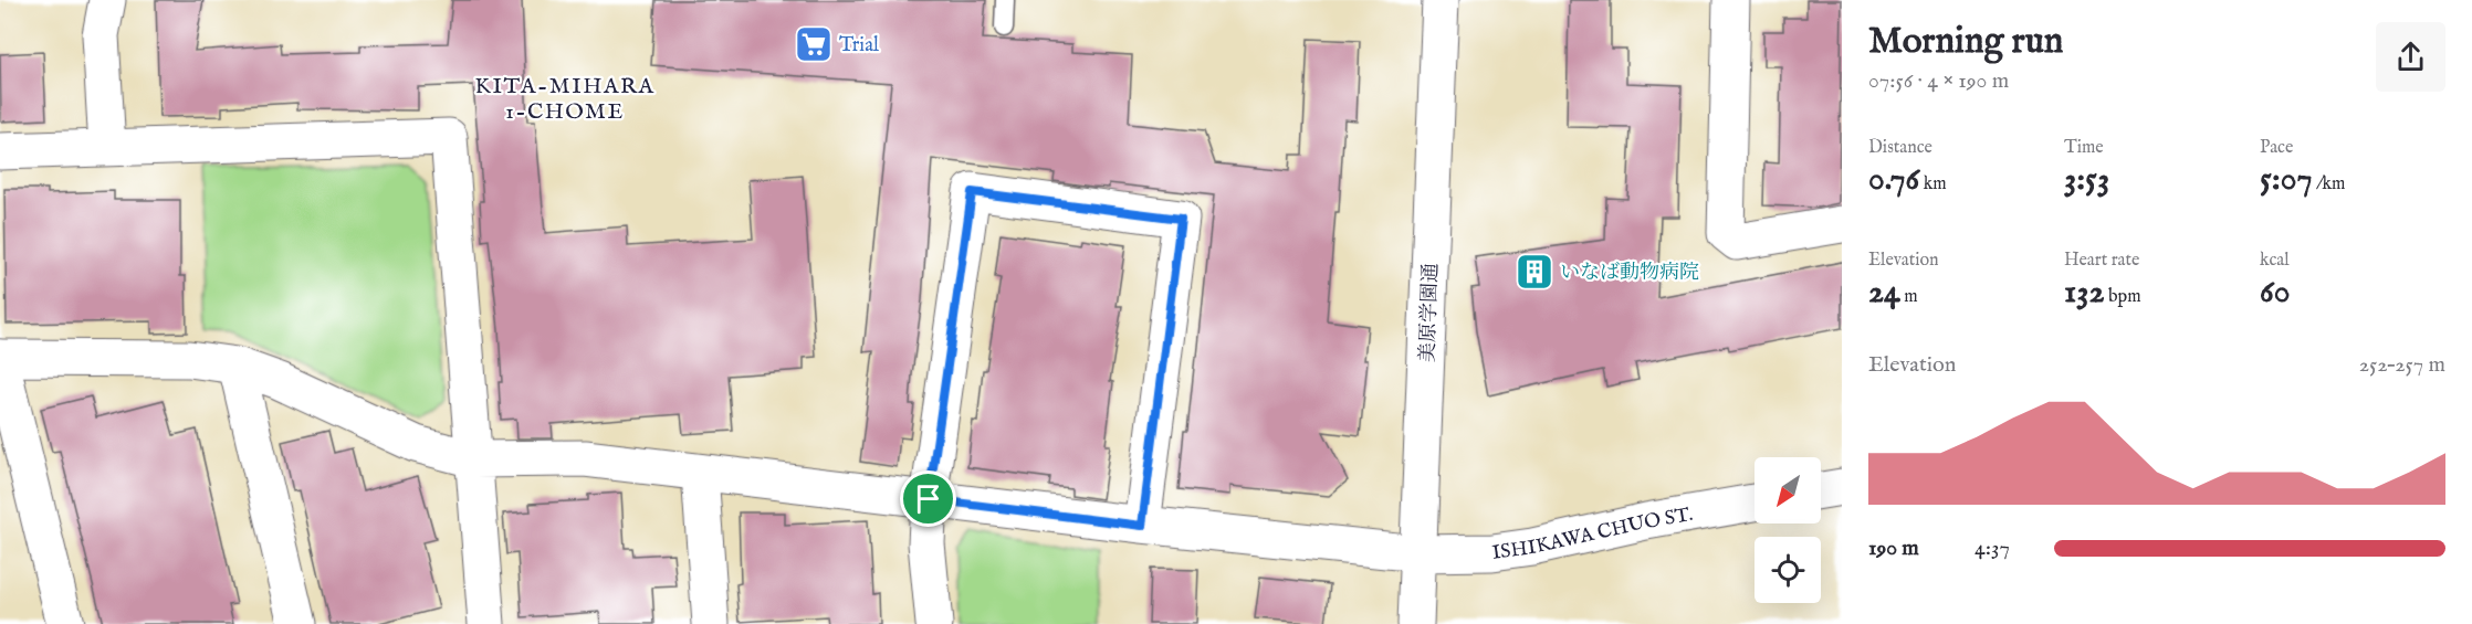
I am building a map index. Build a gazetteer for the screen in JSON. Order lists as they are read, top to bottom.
{
  "streets": {
    "street": ["美原学園通", "ISHIKAWA CHUO ST."]
  },
  "crossings": [
    ["美原学園通", "ISHIKAWA CHUO ST."]
  ],
  "districts": ["KITA-MIHARA 1-CHOME"],
  "places": {
    "supermarket": ["Trial"],
    "building": ["いなば動物病院"]
  },
  "north": "bottom left",
  "page": {
    "heading": ["Morning run", "07:56 · 4 × 190 m"],
    "stats": [
      ["Distance", "0.76 km"],
      ["Time", "3:53"],
      ["Pace", "5:07 /km"],
      ["Elevation", "24 m"],
      ["Heart rate", "132 bpm"],
      ["kcal", "60"]
    ],
    "chart": ["Elevation", "252–257 m"],
    "list": [
      {
        "name": "190 m",
        "note": "4:37"
      }
    ]
  }
}
